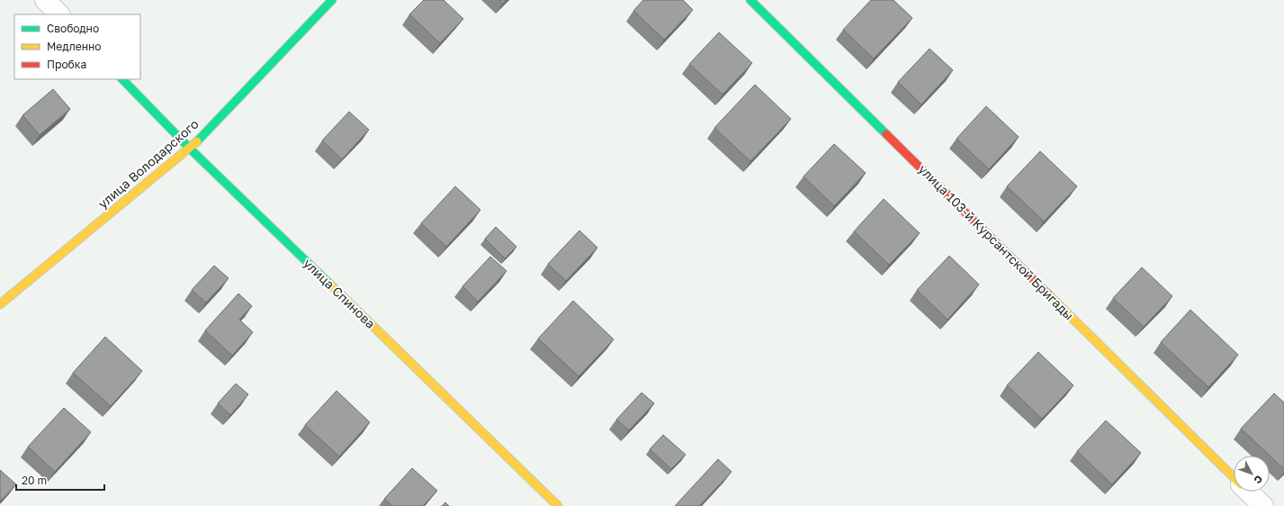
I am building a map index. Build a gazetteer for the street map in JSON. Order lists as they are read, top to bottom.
{
  "streets": {
    "street": ["улица Володарского", "улица 103-й Курсантской Бригады", "улица Спинова"]
  },
  "crossings": [
    ["улица Володарского", "улица Спинова"]
  ],
  "legend": ["Свободно", "Медленно", "Пробка"],
  "scale_bar": "20 m",
  "north": "bottom right"
}
